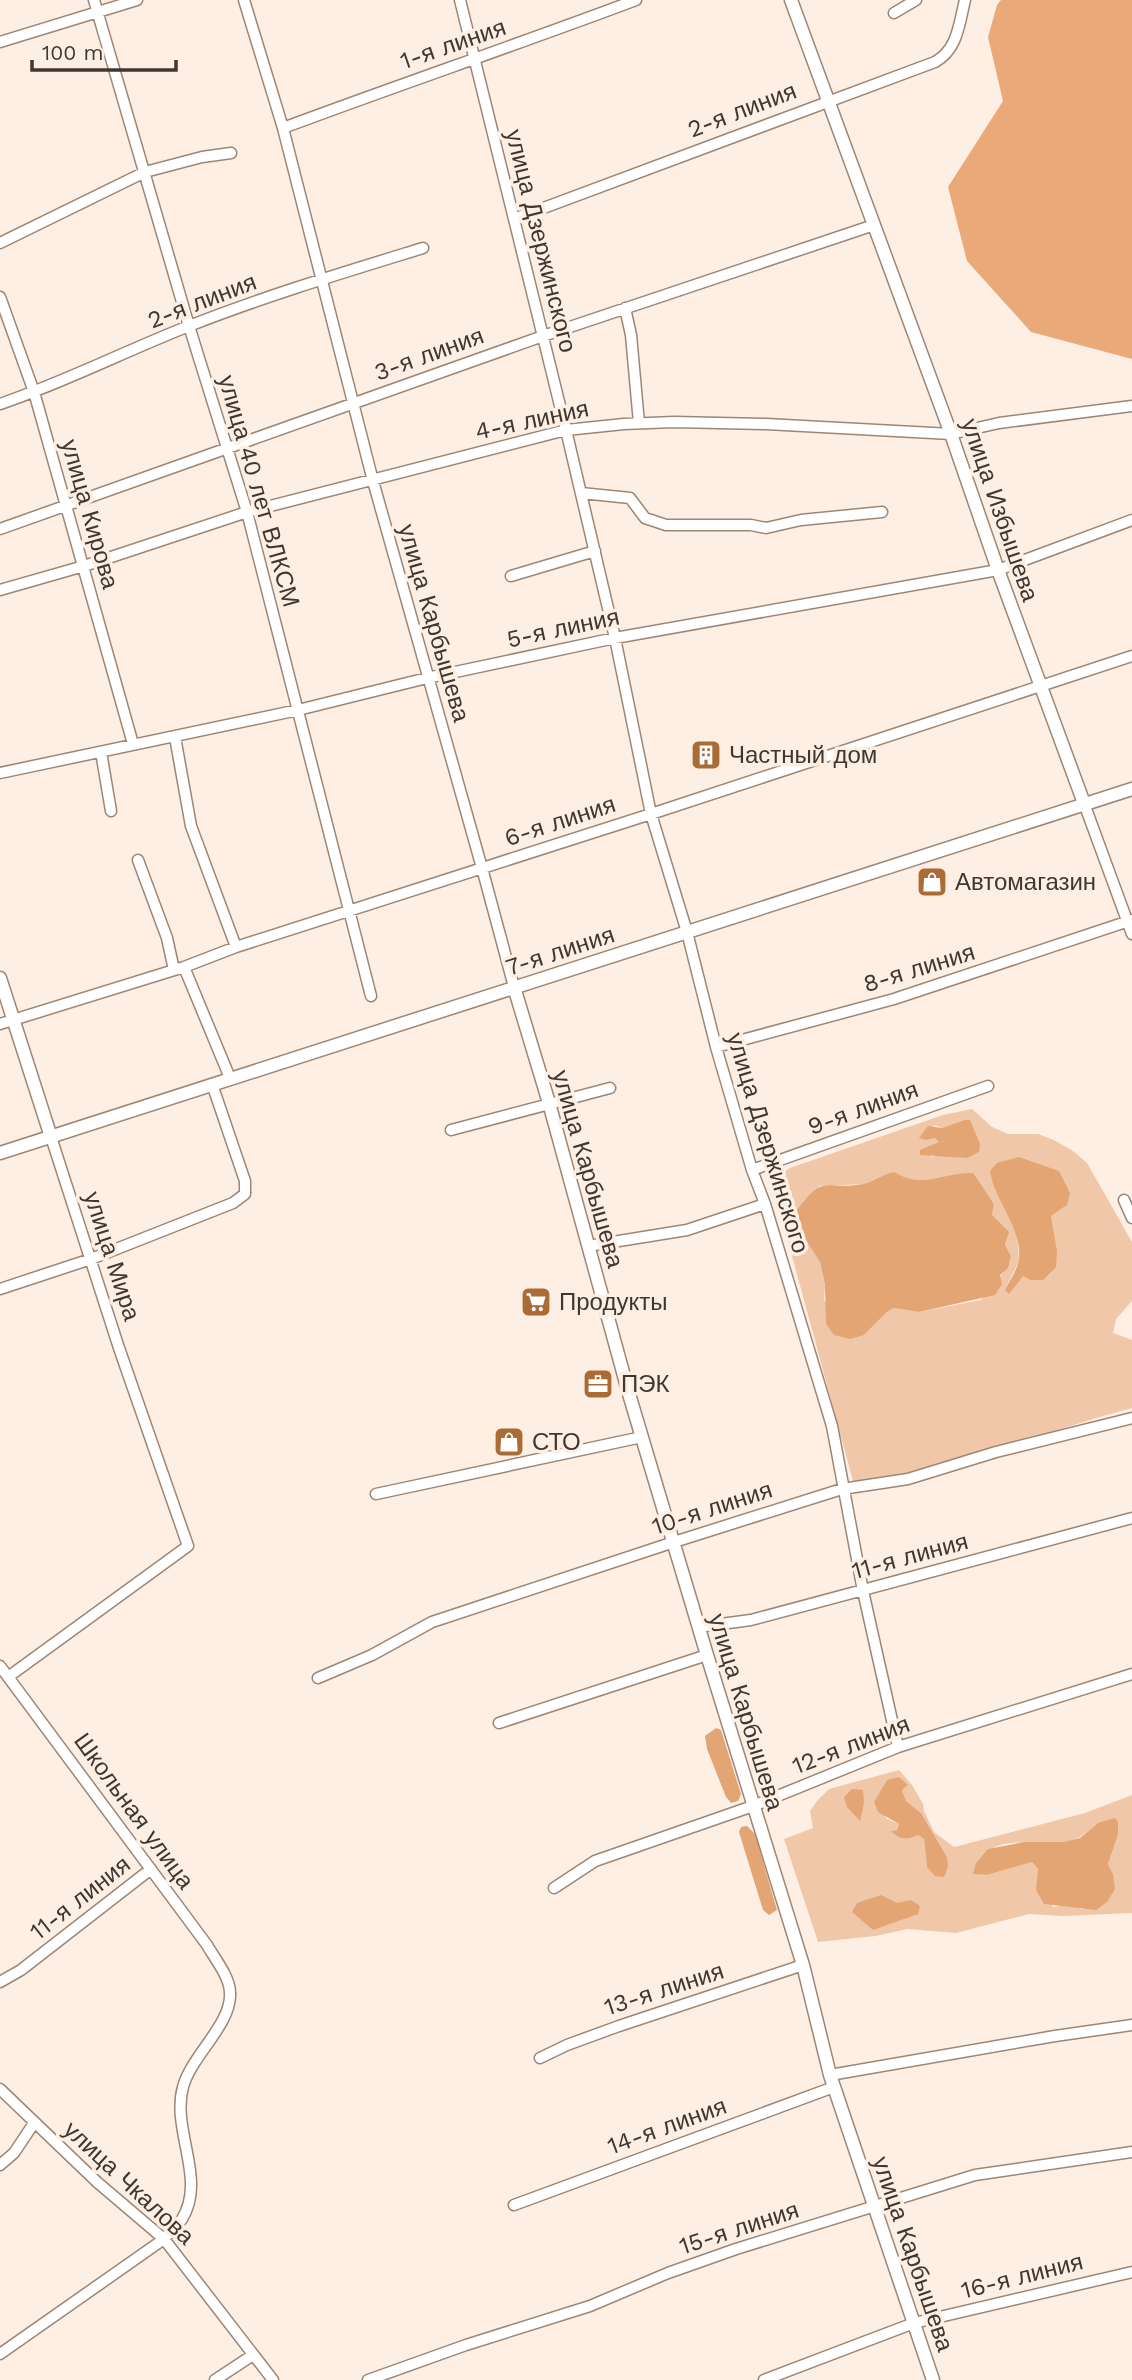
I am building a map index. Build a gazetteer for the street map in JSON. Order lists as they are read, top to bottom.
{
  "streets": {
    "main road": [
      "улица Избышева",
      "улица Карбышева",
      "7-я линия",
      "улица Мира"
    ],
    "street": [
      "1-я линия",
      "2-я линия",
      "улица Дзержинского",
      "3-я линия",
      "4-я линия",
      "улица 40 лет ВЛКСМ",
      "улица Кирова",
      "5-я линия",
      "6-я линия",
      "8-я линия",
      "9-я линия",
      "10-я линия",
      "11-я линия",
      "12-я линия",
      "Школьная улица",
      "13-я линия",
      "14-я линия",
      "улица Чкалова",
      "15-я линия",
      "16-я линия"
    ]
  },
  "crossings": [
    ["1-я линия", "улица Дзержинского"],
    ["1-я линия", "улица Карбышева"],
    ["2-я линия", "улица Дзержинского"],
    ["2-я линия", "улица 40 лет ВЛКСМ"],
    ["2-я линия", "улица Избышева"],
    ["2-я линия", "улица Кирова"],
    ["2-я линия", "улица Карбышева"],
    ["улица Дзержинского", "3-я линия"],
    ["улица Дзержинского", "4-я линия"],
    ["улица Дзержинского", "5-я линия"],
    ["улица Дзержинского", "6-я линия"],
    ["улица Дзержинского", "7-я линия"],
    ["улица Дзержинского", "8-я линия"],
    ["улица Дзержинского", "9-я линия"],
    ["улица Дзержинского", "10-я линия"],
    ["улица Дзержинского", "11-я линия"],
    ["улица Дзержинского", "12-я линия"],
    ["3-я линия", "улица 40 лет ВЛКСМ"],
    ["3-я линия", "улица Избышева"],
    ["3-я линия", "улица Кирова"],
    ["3-я линия", "улица Карбышева"],
    ["4-я линия", "улица 40 лет ВЛКСМ"],
    ["4-я линия", "улица Избышева"],
    ["4-я линия", "улица Кирова"],
    ["4-я линия", "улица Карбышева"],
    ["улица 40 лет ВЛКСМ", "5-я линия"],
    ["улица 40 лет ВЛКСМ", "6-я линия"],
    ["улица Избышева", "5-я линия"],
    ["улица Избышева", "6-я линия"],
    ["улица Избышева", "7-я линия"],
    ["улица Избышева", "8-я линия"],
    ["улица Кирова", "5-я линия"],
    ["улица Карбышева", "5-я линия"],
    ["улица Карбышева", "6-я линия"],
    ["улица Карбышева", "7-я линия"],
    ["улица Карбышева", "10-я линия"],
    ["улица Карбышева", "11-я линия"],
    ["улица Карбышева", "12-я линия"],
    ["улица Карбышева", "13-я линия"],
    ["улица Карбышева", "14-я линия"],
    ["улица Карбышева", "15-я линия"],
    ["улица Карбышева", "16-я линия"],
    ["6-я линия", "улица Мира"],
    ["7-я линия", "улица Мира"],
    ["улица Мира", "Школьная улица"],
    ["11-я линия", "Школьная улица"],
    ["Школьная улица", "улица Чкалова"]
  ],
  "places": {
    "building": ["Частный дом"],
    "shop": ["Автомагазин", "СТО"],
    "supermarket": ["Продукты"],
    "office": ["ПЭК"]
  },
  "scale_bar": "100 m"
}
